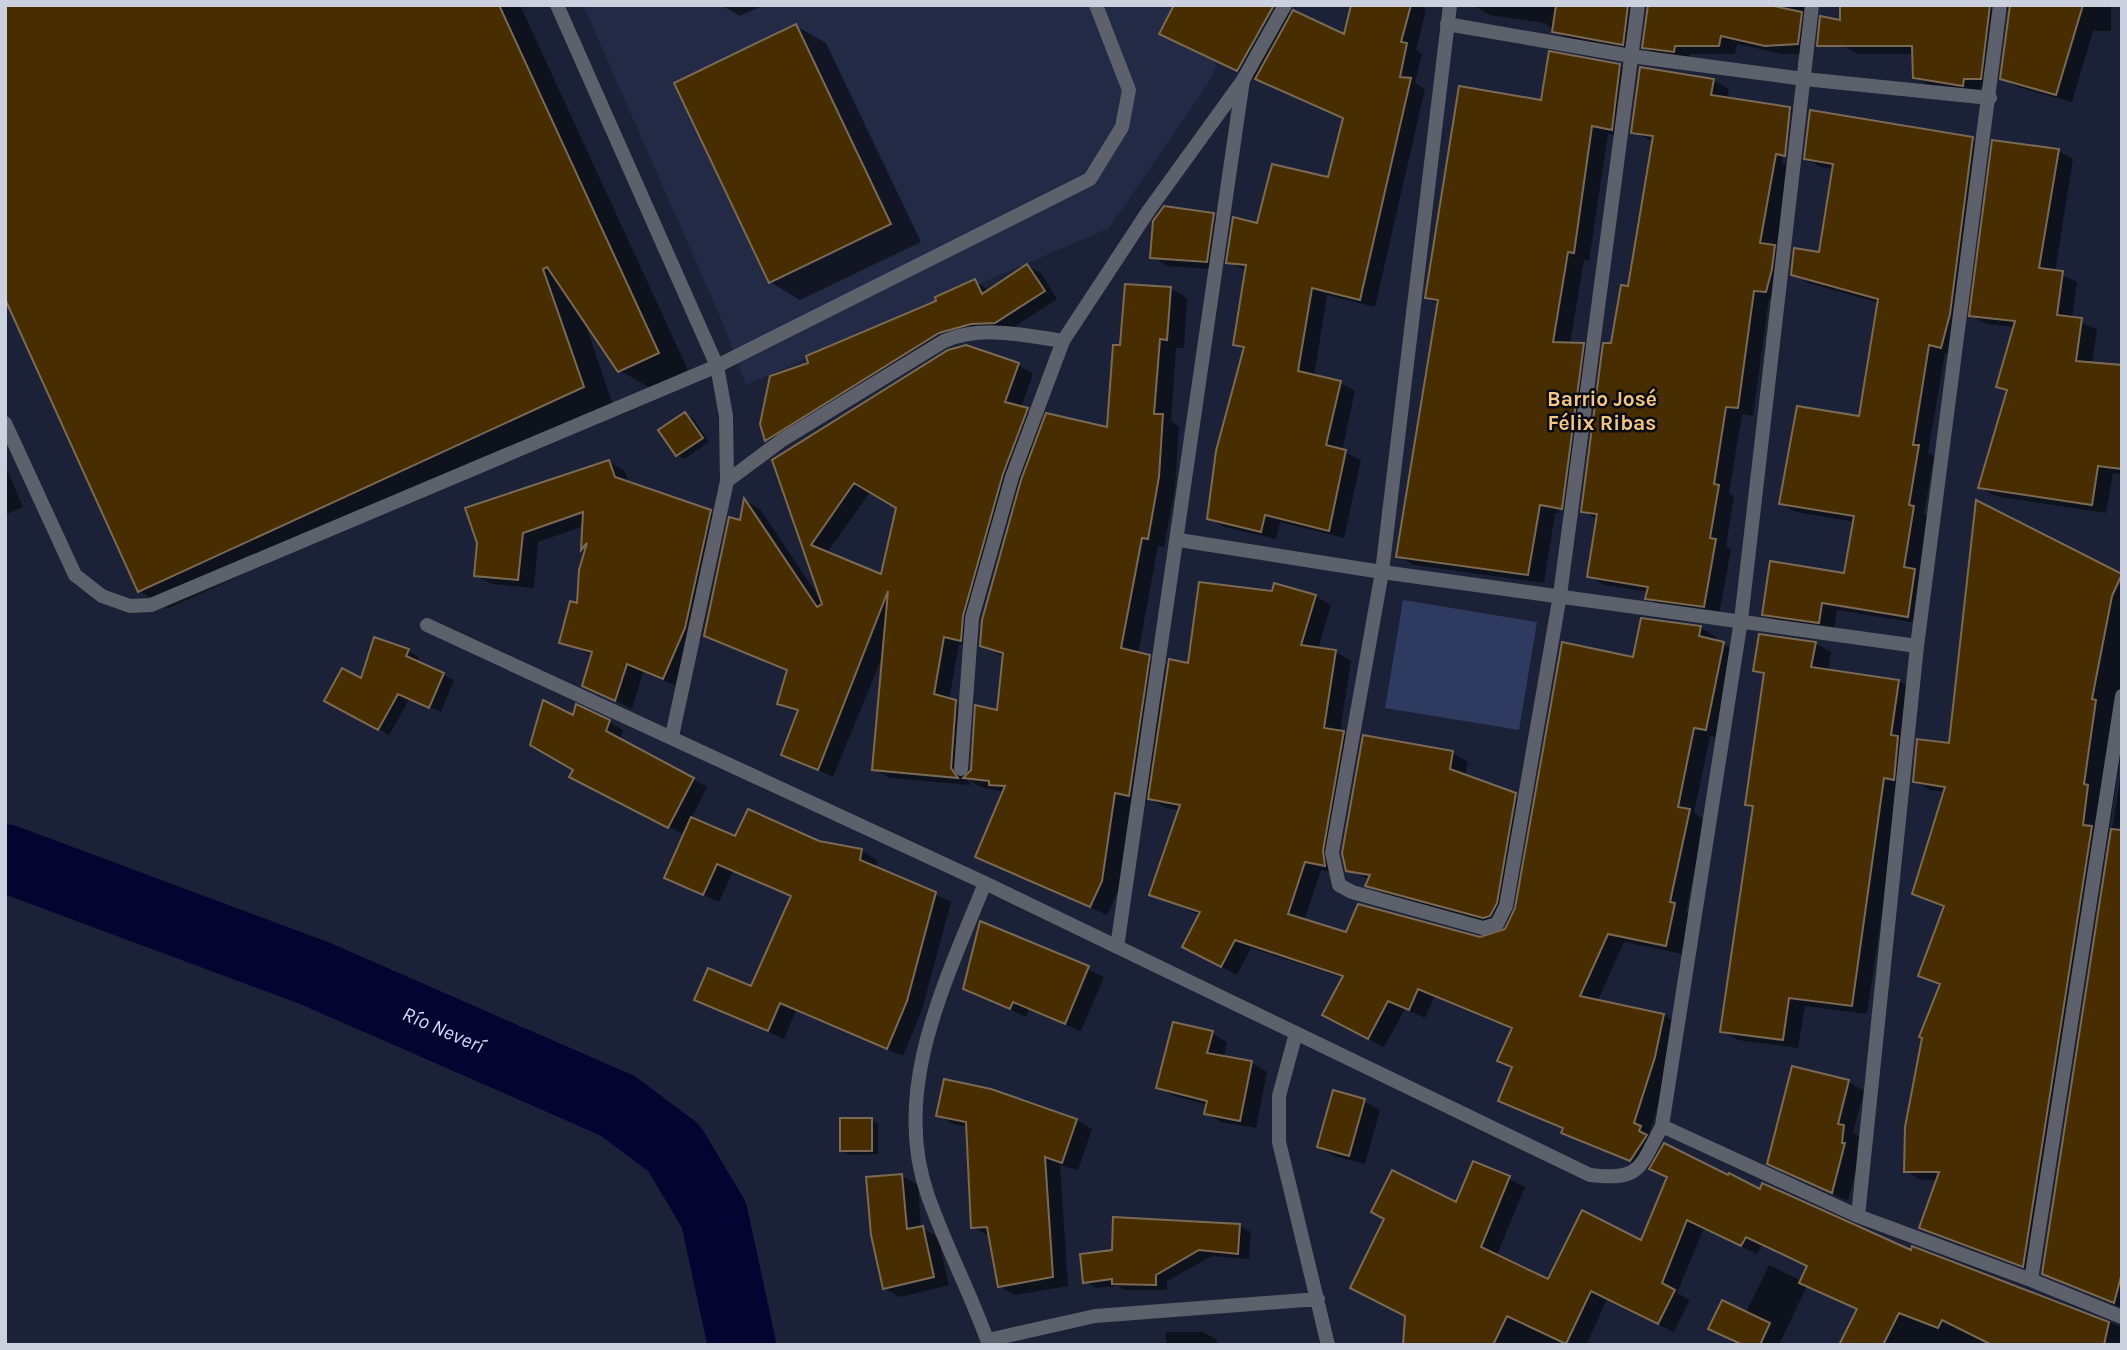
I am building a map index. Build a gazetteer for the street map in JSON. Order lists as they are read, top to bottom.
{
  "districts": ["Barrio José Félix Ribas"],
  "water": ["Río Neverí"]
}
